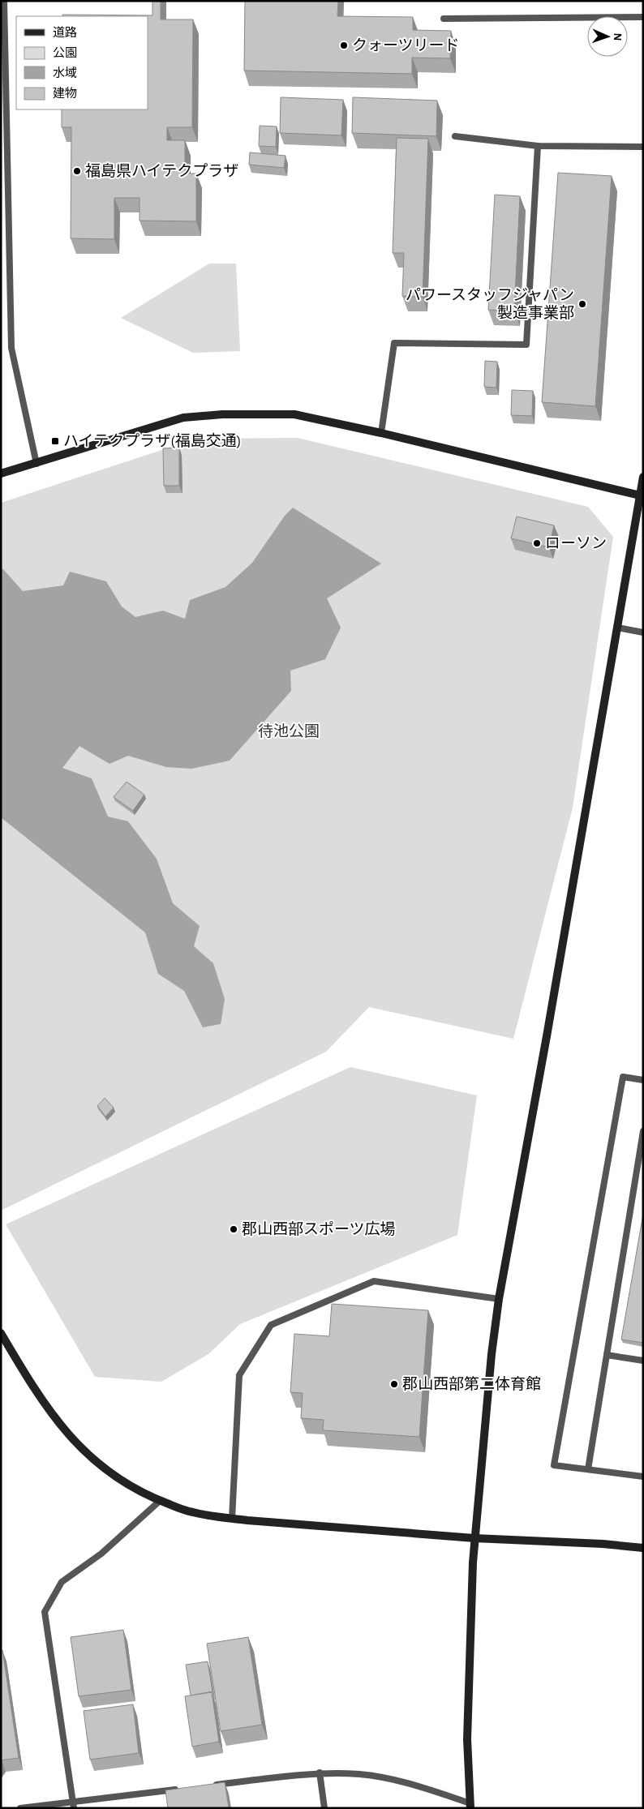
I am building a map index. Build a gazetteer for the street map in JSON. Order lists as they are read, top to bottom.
{
  "parks": ["待池公園"],
  "places": {
    "other": [
      "クォーツリード",
      "福島県ハイテクプラザ",
      "パワースタッフジャパン 製造事業部",
      "ローソン",
      "郡山西部スポーツ広場",
      "郡山西部第二体育館"
    ],
    "transit": ["ハイテクプラザ(福島交通)"]
  },
  "legend": [
    "道路",
    "公園",
    "水域",
    "建物"
  ],
  "north": "right"
}
